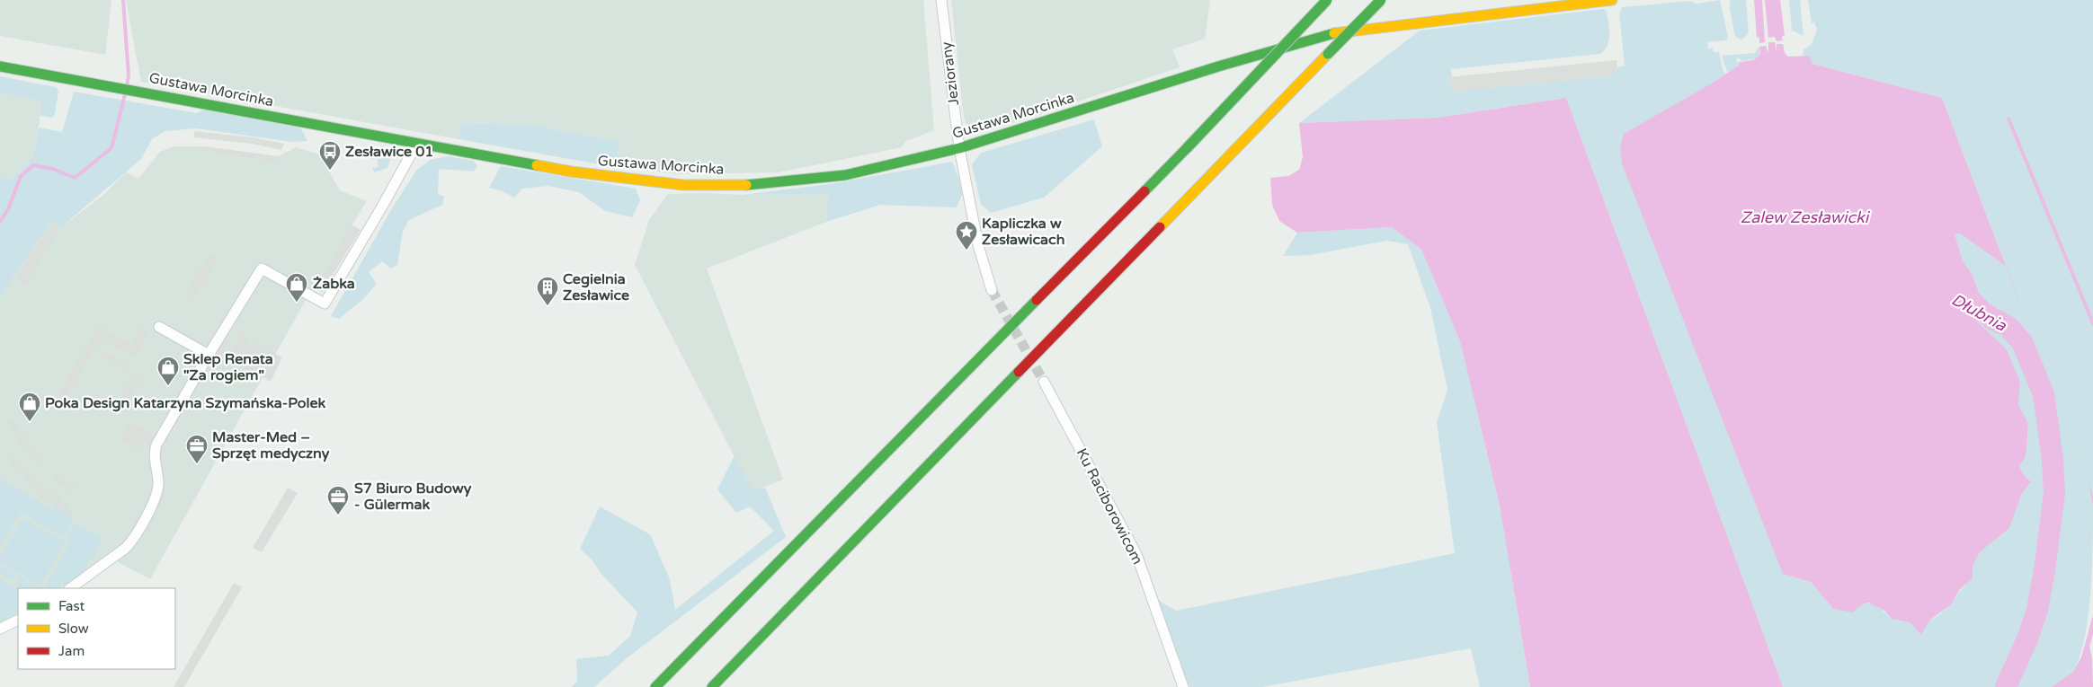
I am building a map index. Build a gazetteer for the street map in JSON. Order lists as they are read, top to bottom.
{
  "streets": {
    "main road": ["Gustawa Morcinka"],
    "street": ["Jeziorany", "Ku Raciborowicom"]
  },
  "crossings": [
    ["Jeziorany", "Gustawa Morcinka"]
  ],
  "water": ["Zalew Zesławicki", "Dłubnia"],
  "places": {
    "bus stop": ["Zesławice 01"],
    "place": ["Kapliczka w Zesławicach"],
    "shop": ["Żabka", "Sklep Renata \"Za rogiem\"", "Poka Design Katarzyna Szymańska-Polek"],
    "building": ["Cegielnia Zesławice"],
    "office": ["Master-Med – Sprzęt medyczny", "S7 Biuro Budowy - Gülermak"]
  },
  "legend": ["Fast", "Slow", "Jam"]
}
